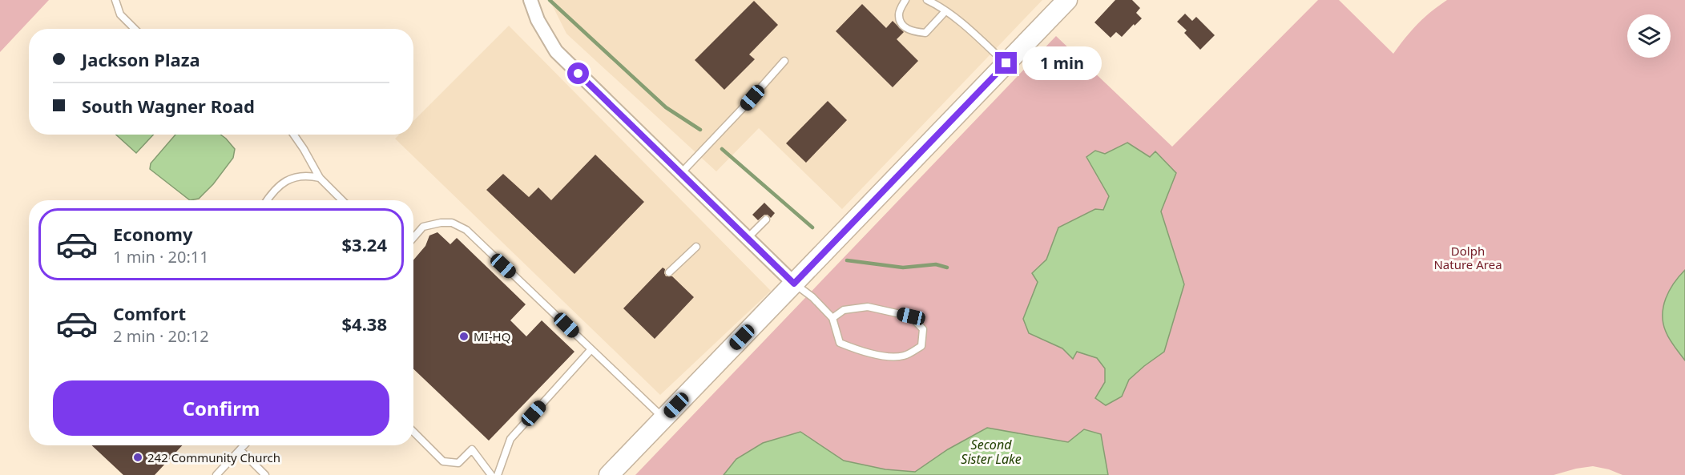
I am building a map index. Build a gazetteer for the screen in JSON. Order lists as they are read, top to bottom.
{
  "water": ["Second Sister Lake"],
  "parks": ["Dolph Nature Area"],
  "places": ["MI-HQ", "242 Community Church"],
  "page": {
    "banner": ["Jackson Plaza", "South Wagner Road"],
    "bubble": "1 min",
    "list": [
      {
        "name": "Economy",
        "note": "1 min · 20:11",
        "value": "$3.24"
      },
      {
        "name": "Comfort",
        "note": "2 min · 20:12",
        "value": "$4.38"
      }
    ],
    "buttons": "Confirm"
  }
}
